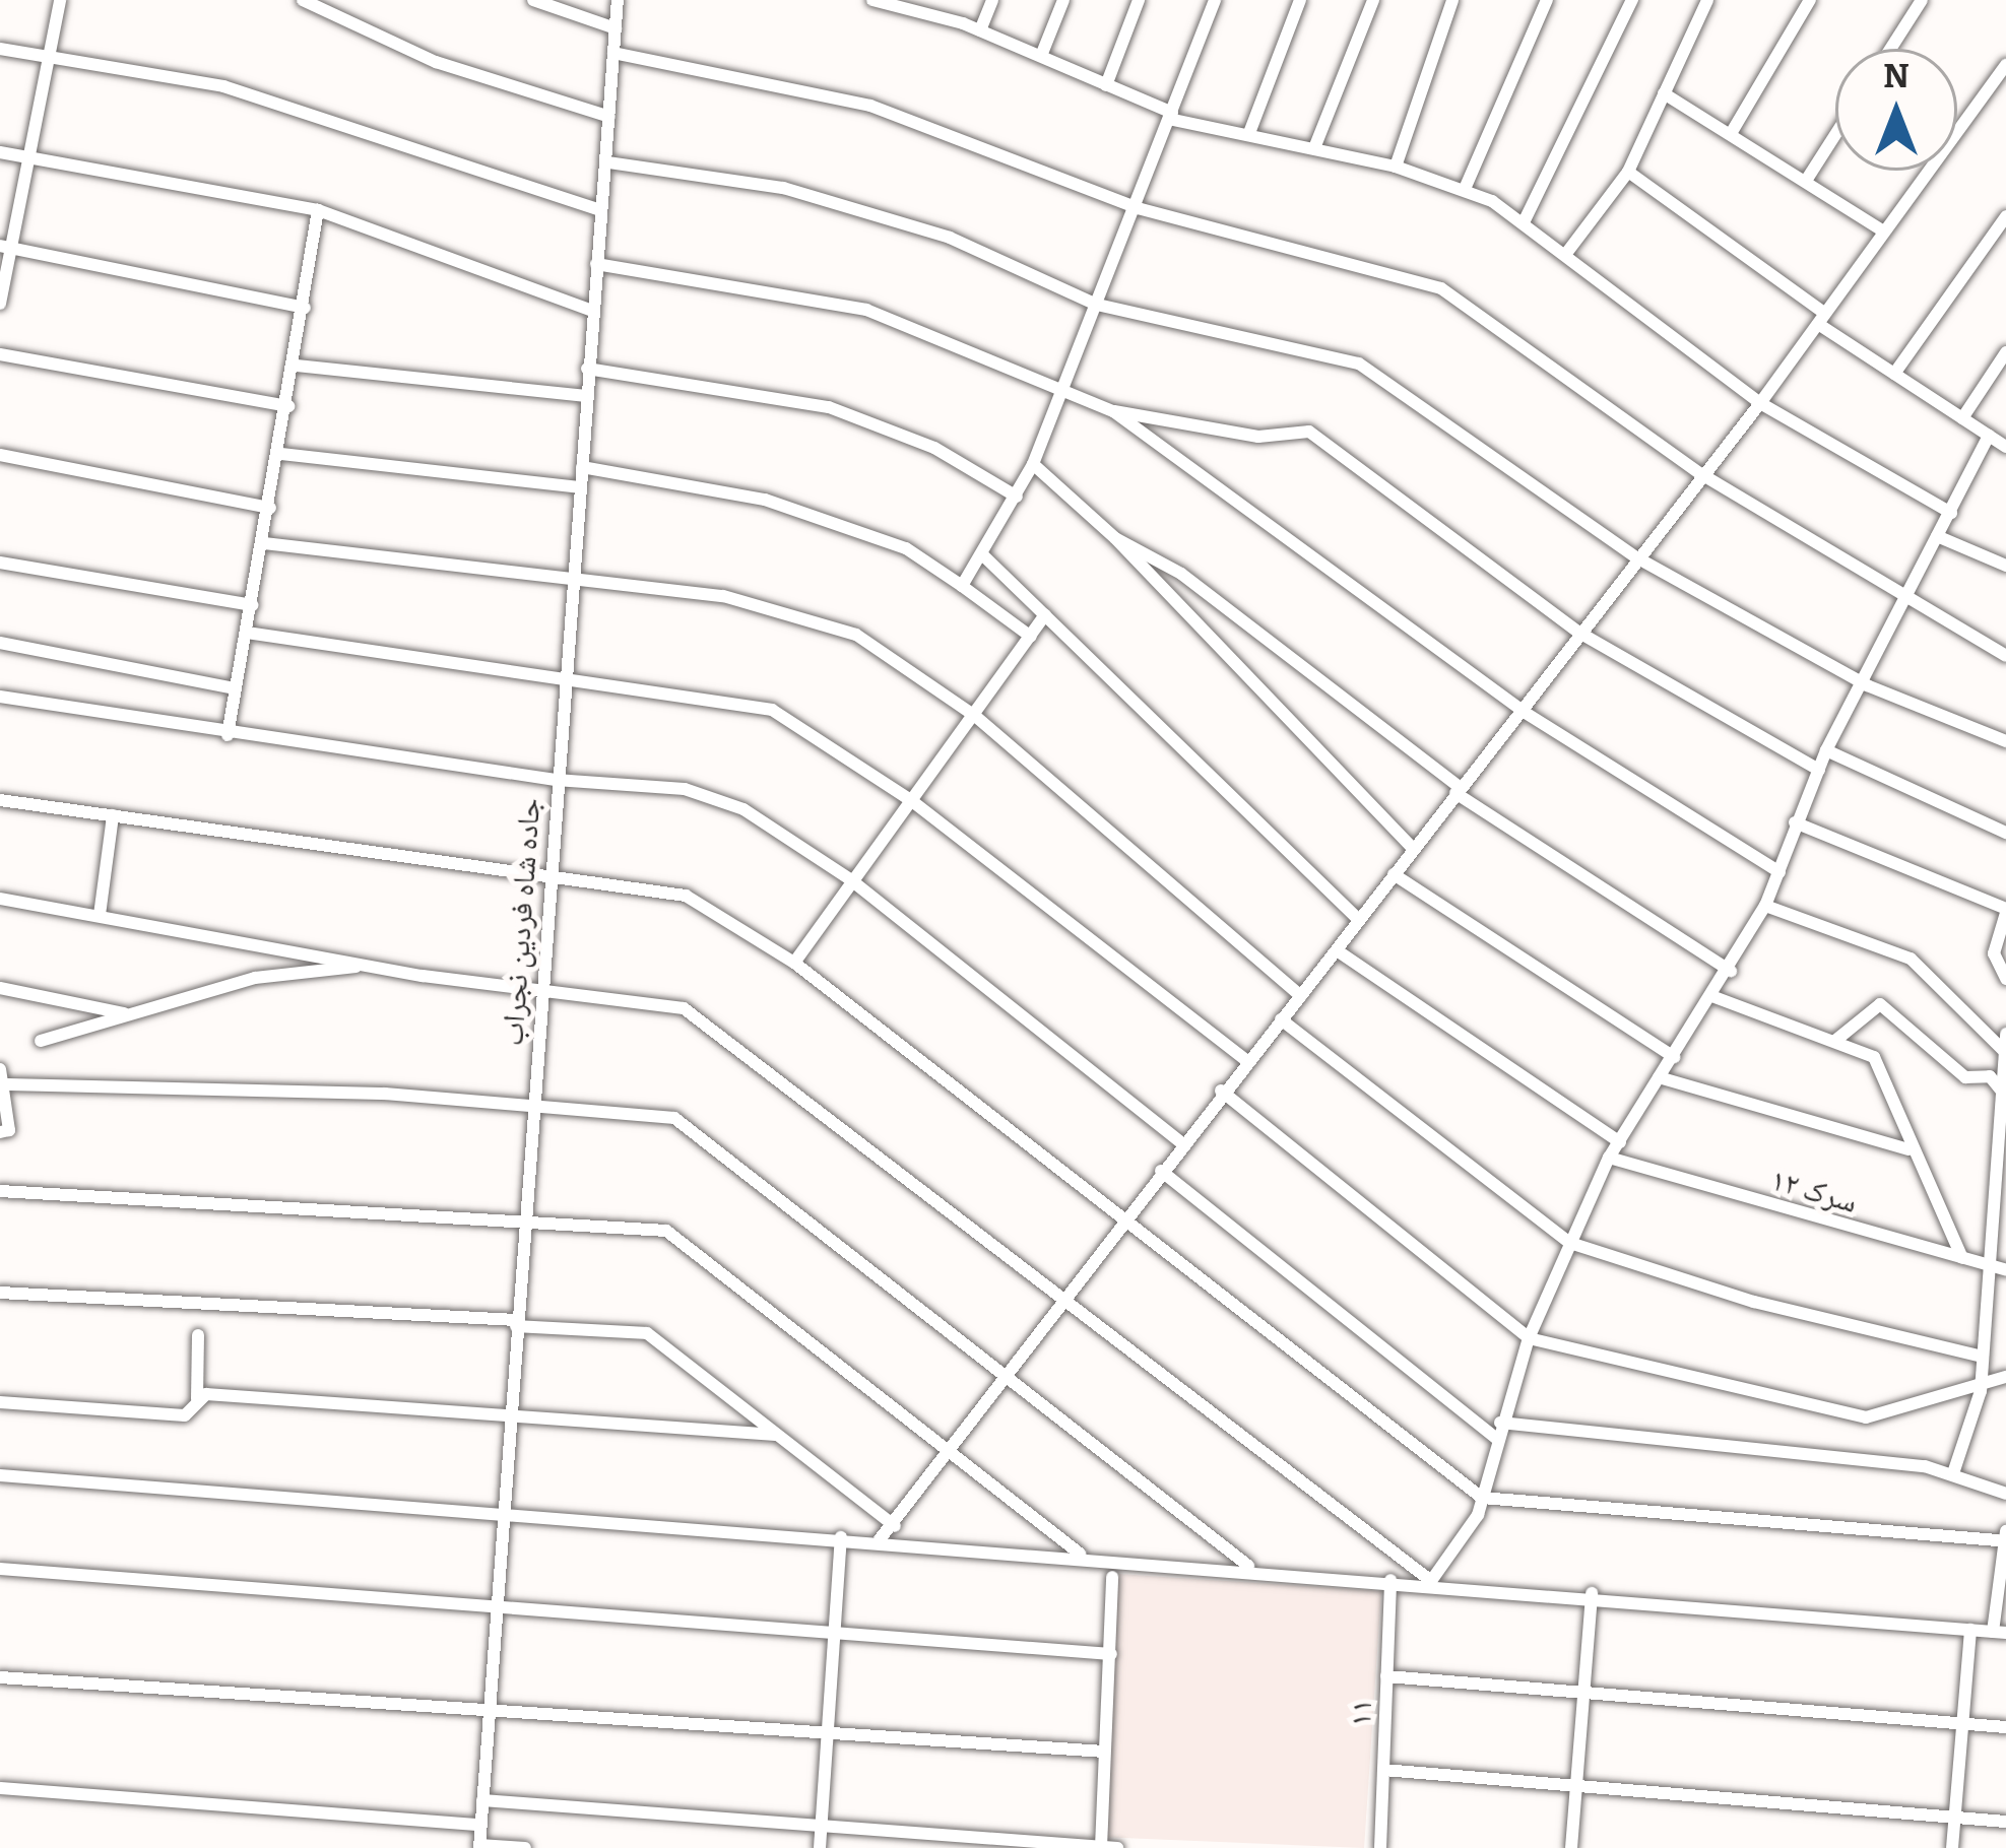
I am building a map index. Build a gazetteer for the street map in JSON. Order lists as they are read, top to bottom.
{
  "streets": {
    "street": ["جاده شاه فردین نجراب", "سرک ۱۲", "۱۱"]
  },
  "north": "top"
}
